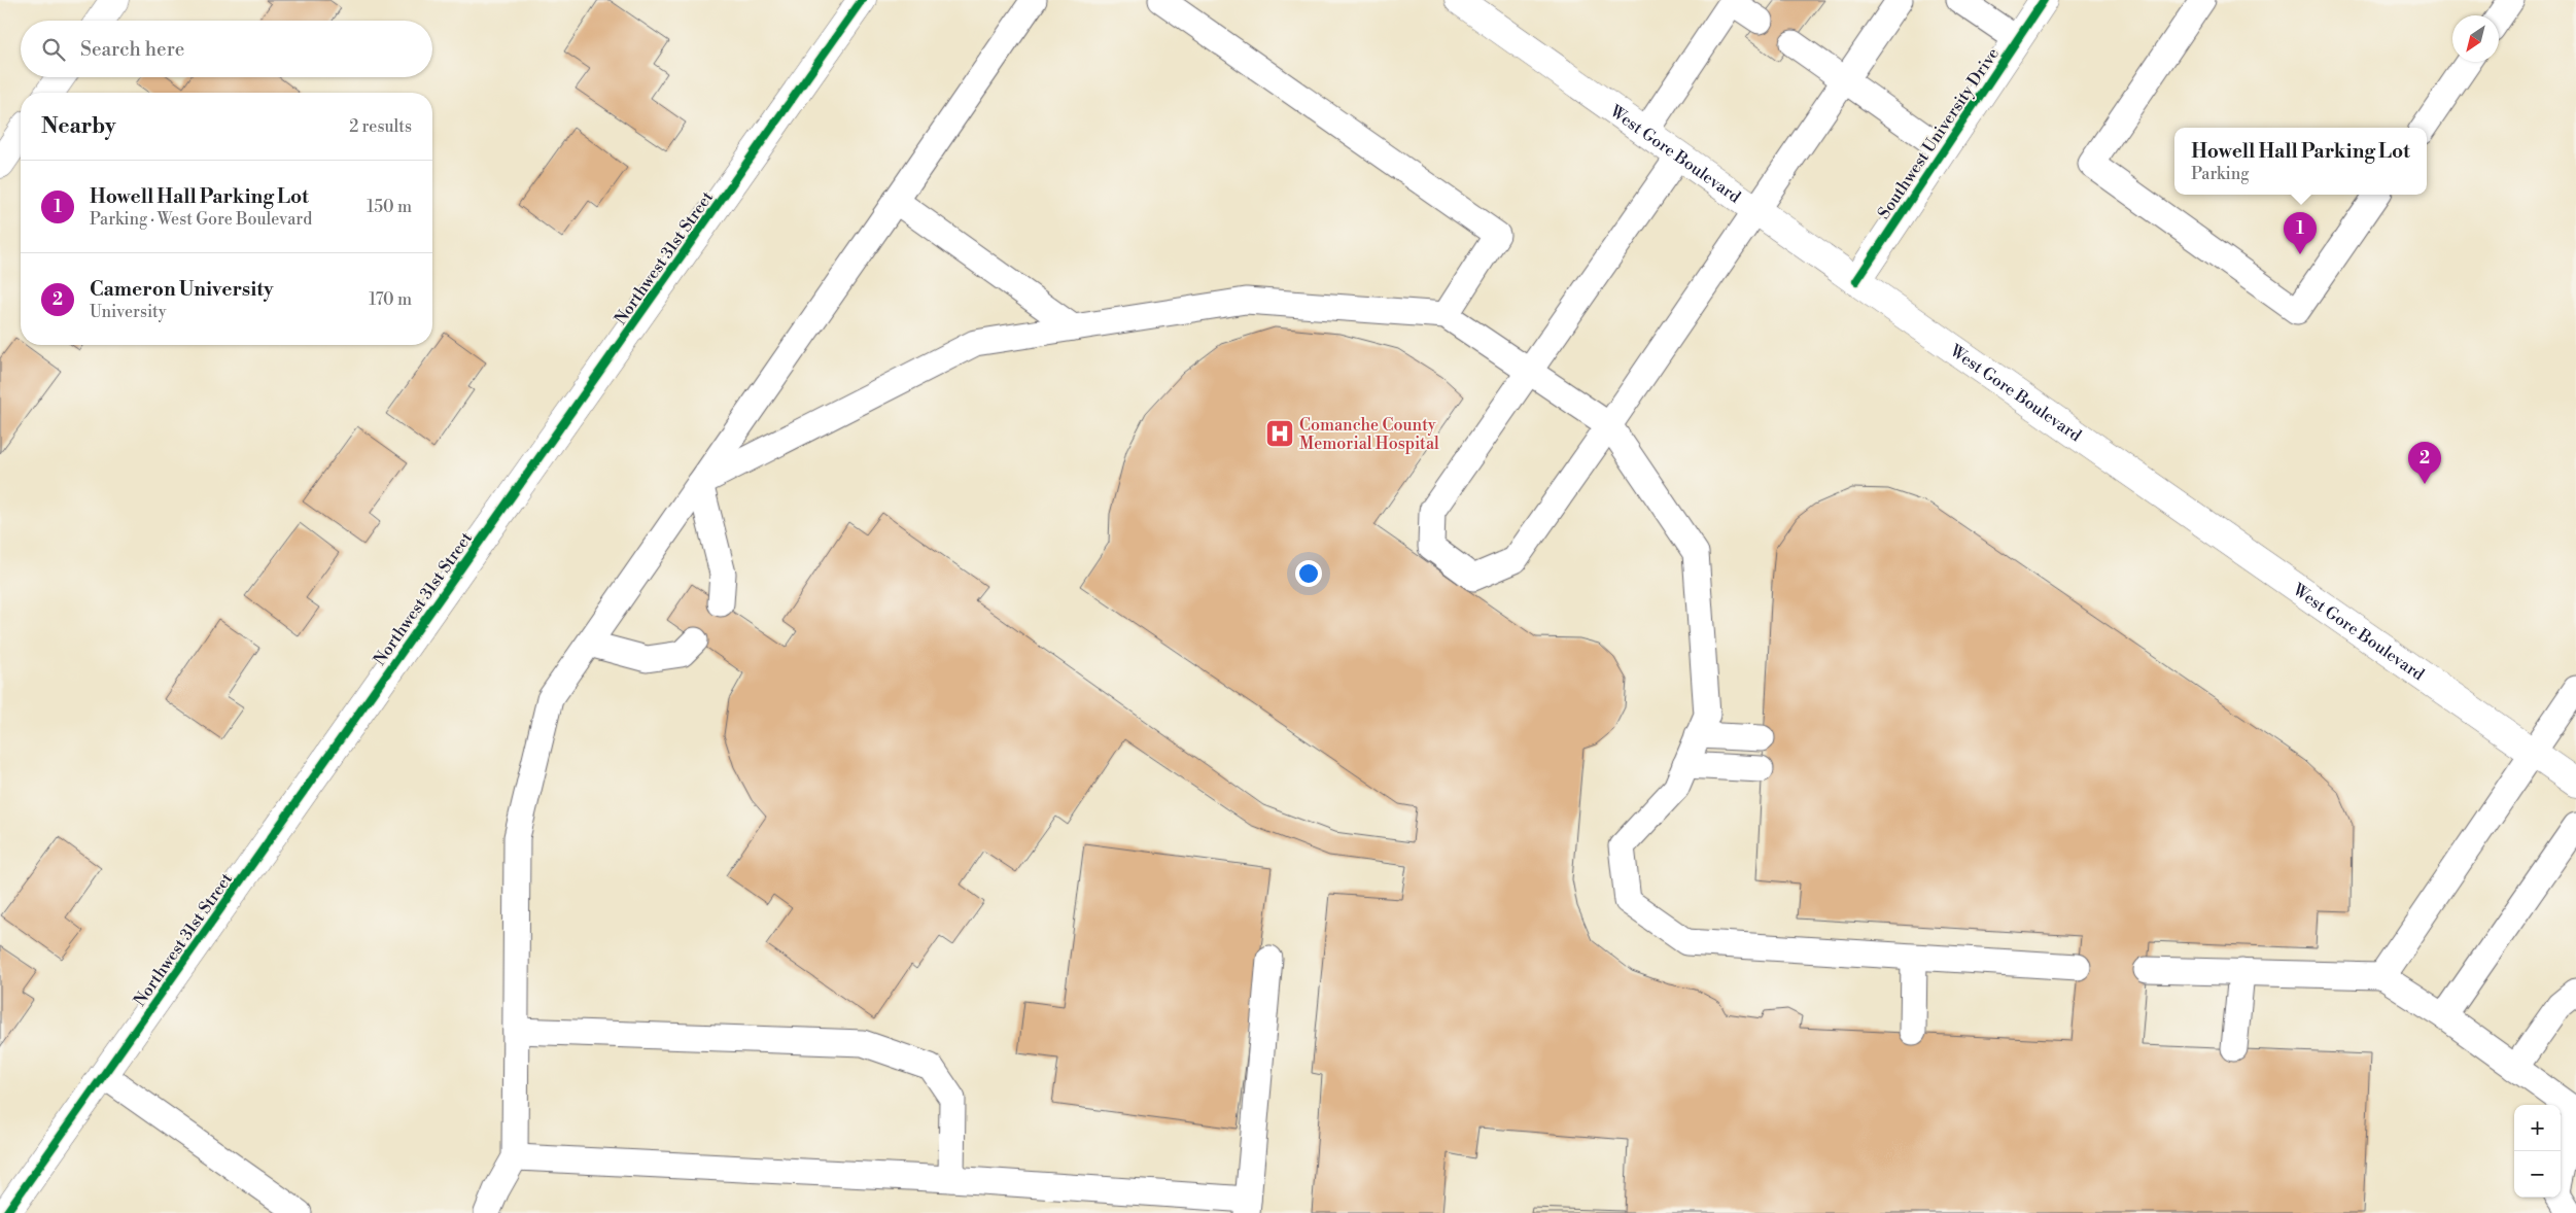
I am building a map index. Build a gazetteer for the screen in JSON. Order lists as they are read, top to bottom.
{
  "streets": {
    "street": ["Southwest University Drive", "West Gore Boulevard", "Northwest 31st Street"]
  },
  "crossings": [
    ["Southwest University Drive", "West Gore Boulevard"]
  ],
  "places": {
    "hospital": ["Comanche County Memorial Hospital"]
  },
  "north": "bottom left",
  "page": {
    "search": "Search here",
    "heading": ["Nearby", "2 results"],
    "popup": ["Howell Hall Parking Lot", "Parking"],
    "list": [
      {
        "mark": "1",
        "name": "Howell Hall Parking Lot",
        "note": "Parking · West Gore Boulevard",
        "value": "150 m"
      },
      {
        "mark": "2",
        "name": "Cameron University",
        "note": "University",
        "value": "170 m"
      }
    ],
    "pins": ["1", "2"],
    "map_buttons": ["+", "−"]
  }
}
